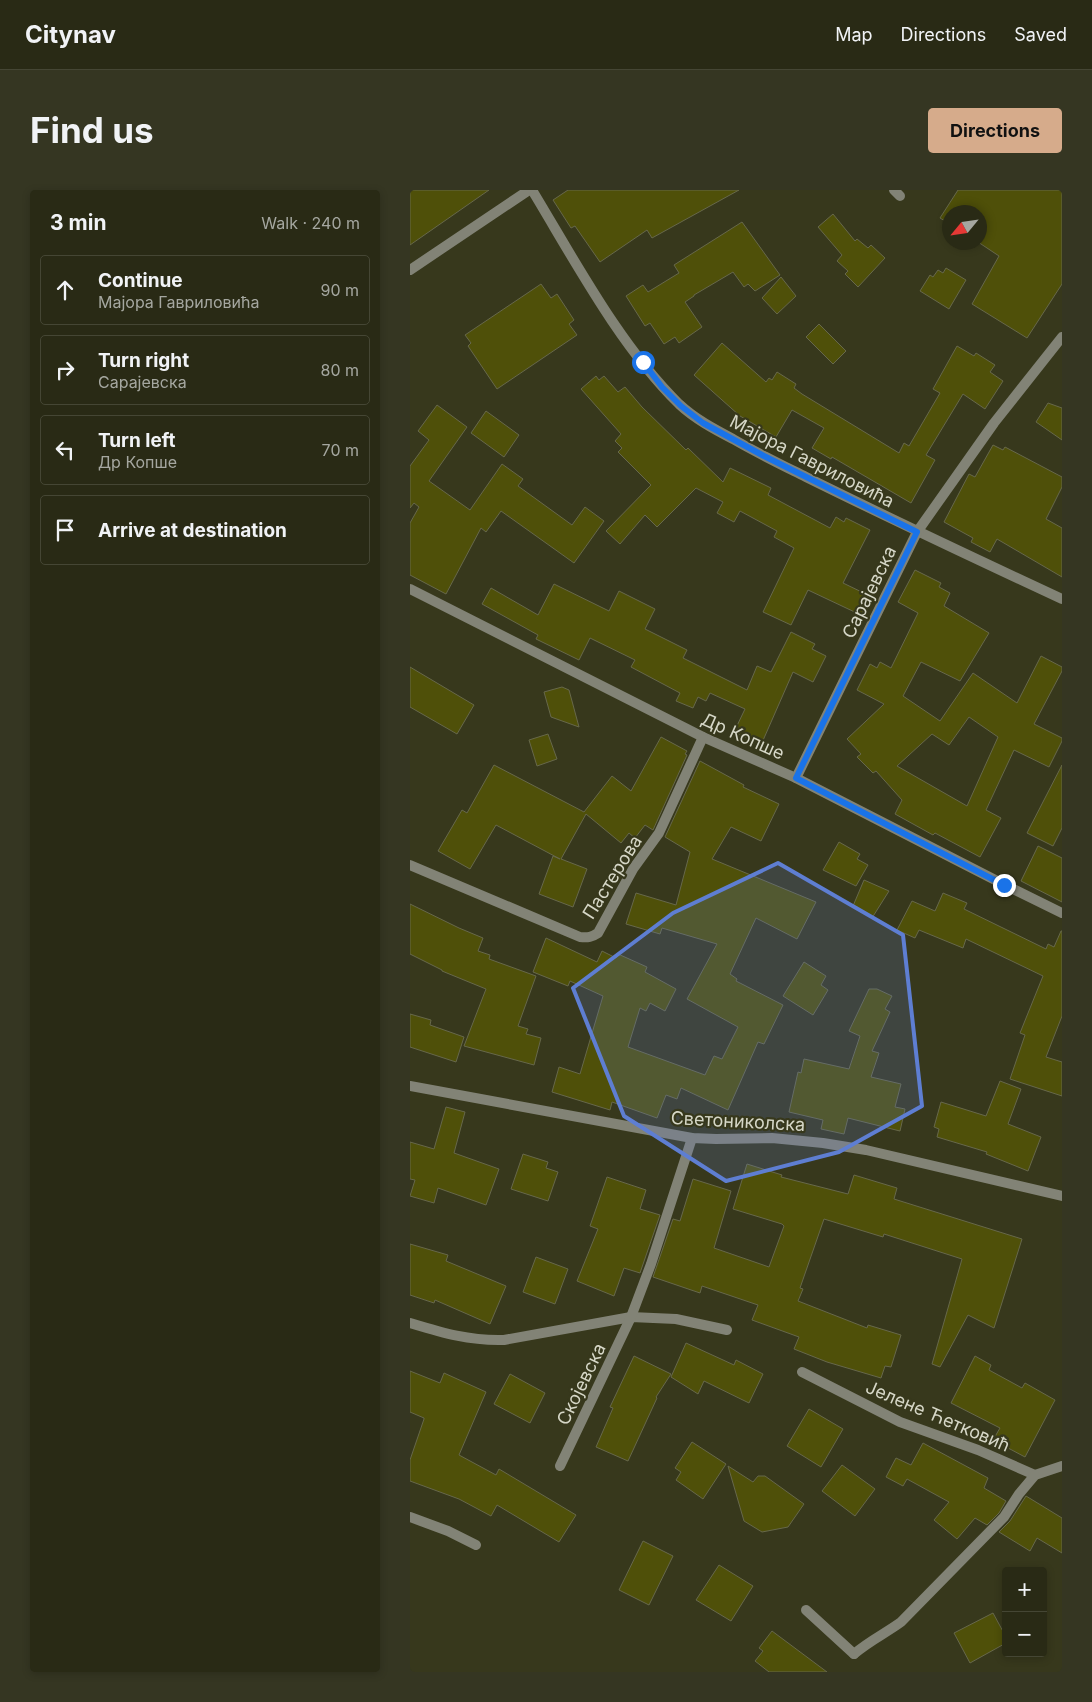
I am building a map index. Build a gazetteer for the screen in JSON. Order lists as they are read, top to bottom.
{
  "streets": {
    "street": [
      "Мајора Гавриловића",
      "Сарајевска",
      "Др Копше",
      "Пастерова",
      "Светониколска",
      "Скојевска",
      "Јелене Ћетковић"
    ]
  },
  "crossings": [
    ["Мајора Гавриловића", "Сарајевска"],
    ["Сарајевска", "Др Копше"],
    ["Др Копше", "Пастерова"],
    ["Светониколска", "Скојевска"]
  ],
  "north": "bottom left",
  "page": {
    "header": "Citynav",
    "nav": ["Map", "Directions", "Saved"],
    "buttons": "Directions",
    "title": "Find us",
    "heading": ["3 min", "Walk · 240 m"],
    "list": [
      ["Continue", "Мајора Гавриловића", "90 m"],
      ["Turn right", "Сарајевска", "80 m"],
      ["Turn left", "Др Копше", "70 m"],
      "Arrive at destination"
    ],
    "map_buttons": ["+", "−"]
  }
}
